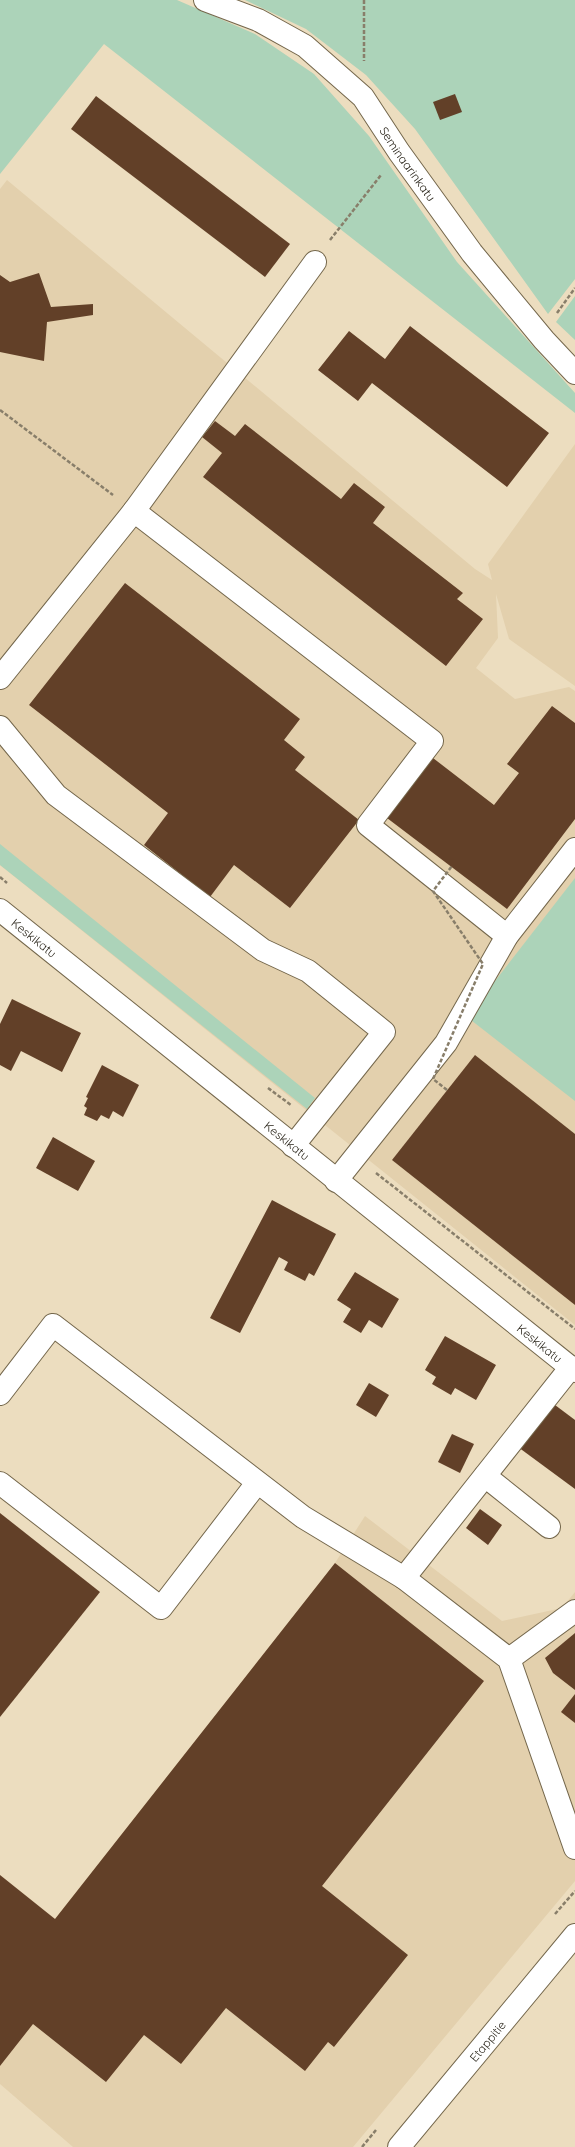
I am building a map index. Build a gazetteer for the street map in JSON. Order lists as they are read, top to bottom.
{
  "streets": {
    "street": ["Seminaarinkatu", "Keskikatu", "Etappitie"]
  }
}
